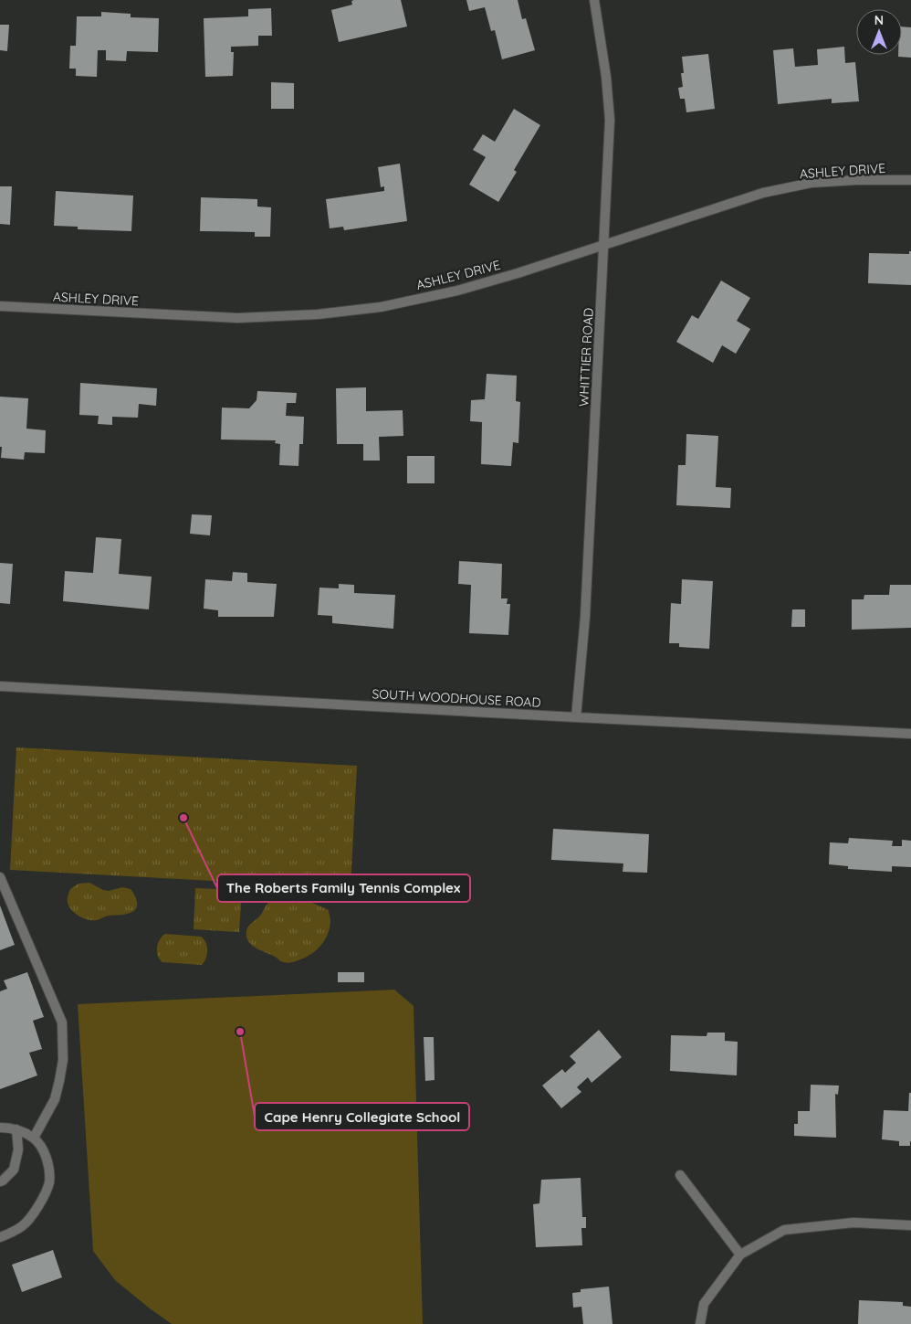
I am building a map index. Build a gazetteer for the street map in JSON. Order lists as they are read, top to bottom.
{
  "streets": {
    "street": ["ASHLEY DRIVE", "WHITTIER ROAD", "SOUTH WOODHOUSE ROAD"]
  },
  "crossings": [
    ["ASHLEY DRIVE", "WHITTIER ROAD"],
    ["WHITTIER ROAD", "SOUTH WOODHOUSE ROAD"]
  ],
  "places": ["The Roberts Family Tennis Complex", "Cape Henry Collegiate School"],
  "north": "top"
}
